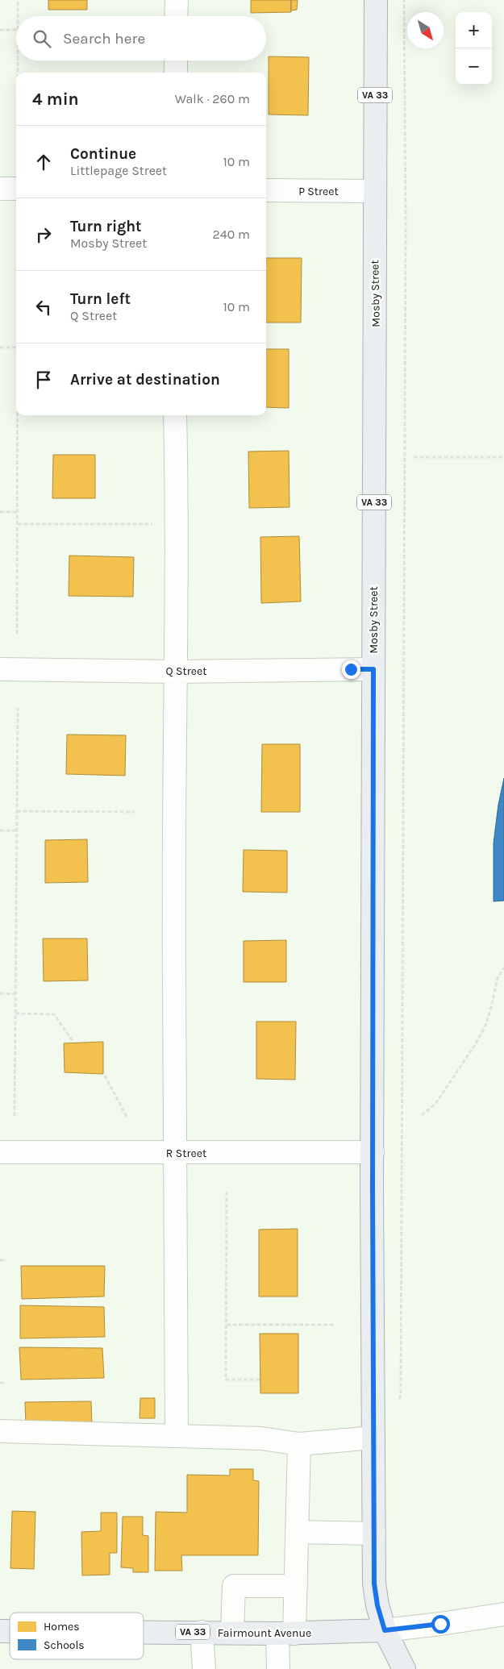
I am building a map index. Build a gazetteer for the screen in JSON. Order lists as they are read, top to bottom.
{
  "streets": {
    "main road": ["VA 33", "Mosby Street", "Fairmount Avenue"],
    "street": ["P Street", "Q Street", "R Street"]
  },
  "crossings": [
    ["P Street", "Mosby Street"],
    ["Mosby Street", "Q Street"],
    ["Mosby Street", "R Street"],
    ["Mosby Street", "Fairmount Avenue"]
  ],
  "legend": ["Homes", "Schools"],
  "north": "bottom right",
  "page": {
    "map_buttons": ["+", "−"],
    "search": "Search here",
    "heading": ["4 min", "Walk · 260 m"],
    "list": [
      ["Continue", "Littlepage Street", "10 m"],
      ["Turn right", "Mosby Street", "240 m"],
      ["Turn left", "Q Street", "10 m"],
      "Arrive at destination"
    ]
  }
}
